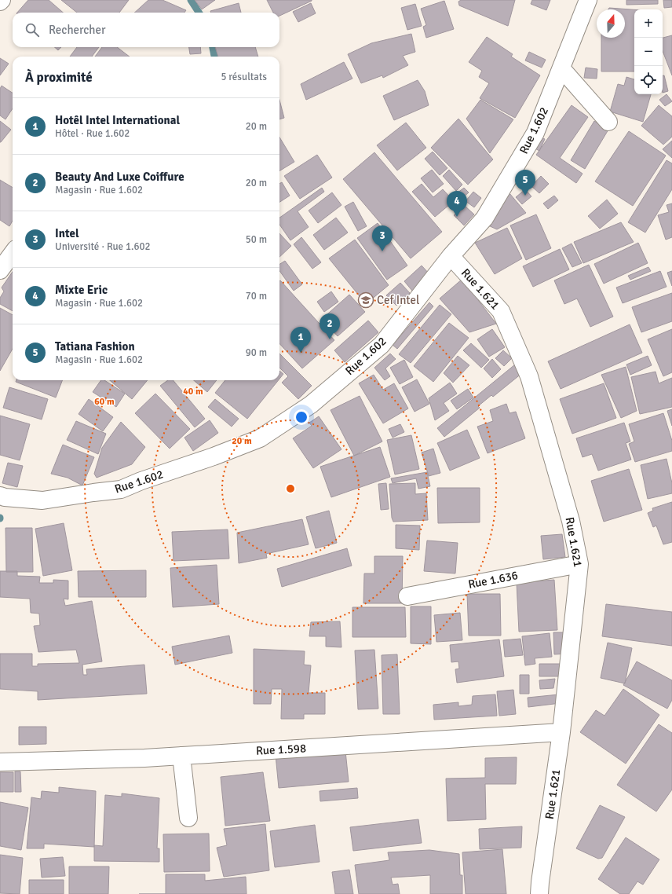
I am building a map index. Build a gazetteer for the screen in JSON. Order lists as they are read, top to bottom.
{
  "streets": {
    "street": [
      "Rue 1.602",
      "Rue 1.621",
      "Rue 1.636",
      "Rue 1.598"
    ]
  },
  "crossings": [
    ["Rue 1.602", "Rue 1.621"],
    ["Rue 1.621", "Rue 1.636"],
    ["Rue 1.621", "Rue 1.598"]
  ],
  "places": {
    "school or university": ["Cef Intel"]
  },
  "north": "top",
  "page": {
    "map_buttons": ["+", "−"],
    "search": "Rechercher",
    "heading": ["À proximité", "5 résultats"],
    "list": [
      {
        "mark": "1",
        "name": "Hotêl Intel International",
        "note": "Hôtel · Rue 1.602",
        "value": "20 m"
      },
      {
        "mark": "2",
        "name": "Beauty And Luxe Coiffure",
        "note": "Magasin · Rue 1.602",
        "value": "20 m"
      },
      {
        "mark": "3",
        "name": "Intel",
        "note": "Université · Rue 1.602",
        "value": "50 m"
      },
      {
        "mark": "4",
        "name": "Mixte Eric",
        "note": "Magasin · Rue 1.602",
        "value": "70 m"
      },
      {
        "mark": "5",
        "name": "Tatiana Fashion",
        "note": "Magasin · Rue 1.602",
        "value": "90 m"
      }
    ],
    "pins": [
      "5",
      "4",
      "3",
      "2",
      "1"
    ]
  },
  "rings": ["40 m", "60 m", "20 m"]
}
